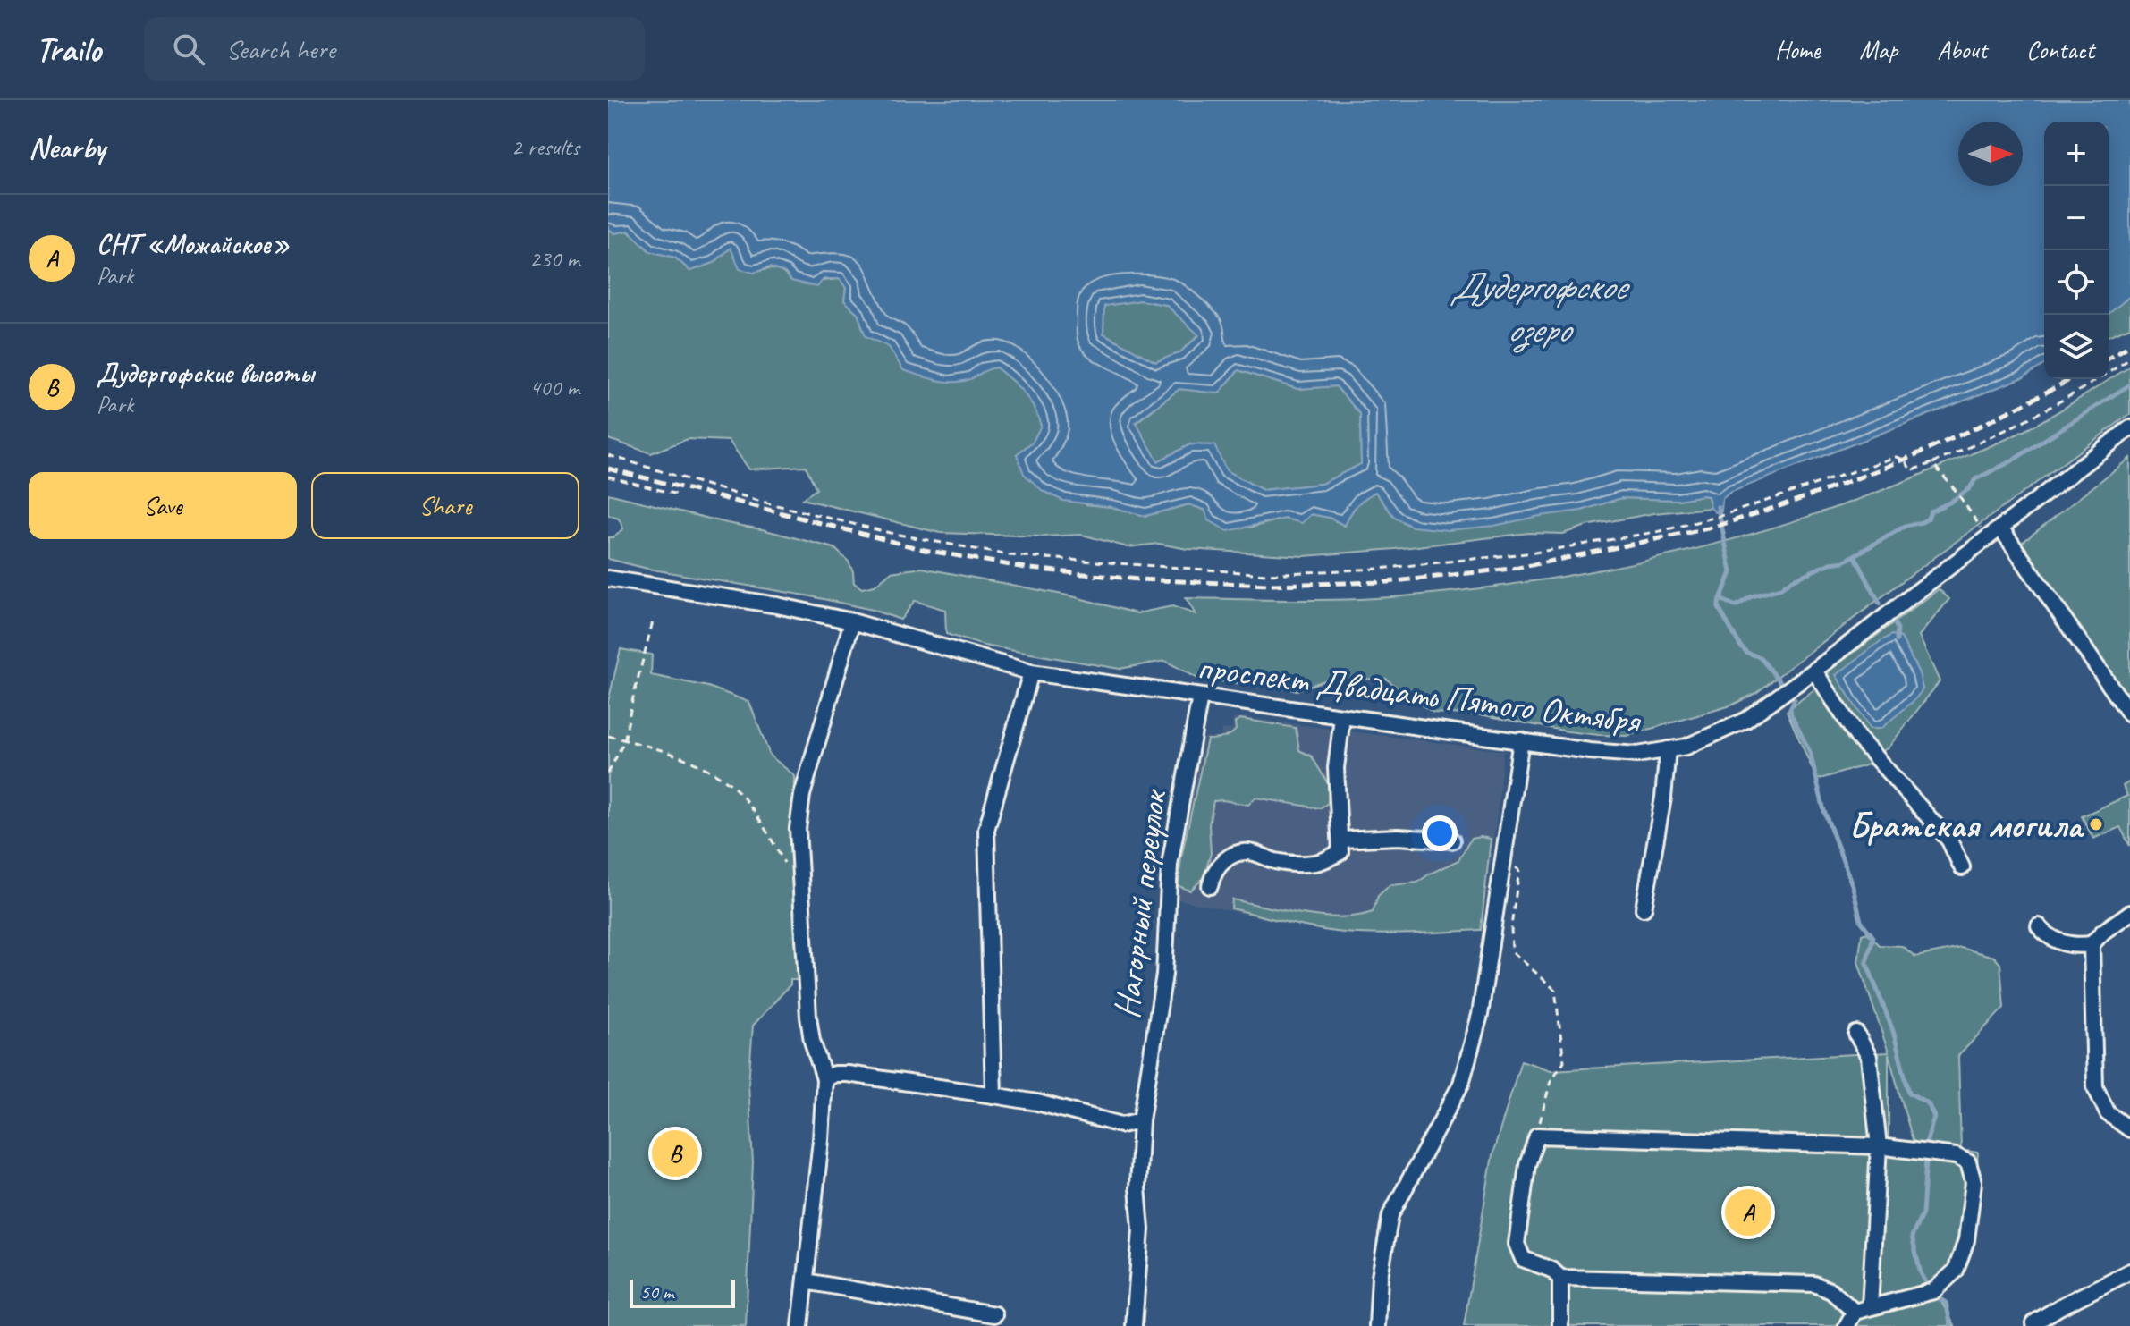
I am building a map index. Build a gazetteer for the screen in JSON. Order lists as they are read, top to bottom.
{
  "streets": {
    "street": ["проспект Двадцать Пятого Октября", "Нагорный переулок"]
  },
  "crossings": [
    ["проспект Двадцать Пятого Октября", "Нагорный переулок"]
  ],
  "water": ["Дудергофское озеро"],
  "places": ["Братская могила"],
  "scale_bar": "50 m",
  "north": "right",
  "page": {
    "header": "Trailo",
    "search": "Search here",
    "nav": [
      "Home",
      "Map",
      "About",
      "Contact"
    ],
    "heading": ["Nearby", "2 results"],
    "map_buttons": ["+", "−"],
    "list": [
      {
        "mark": "A",
        "name": "СНТ «Можайское»",
        "note": "Park",
        "value": "230 m"
      },
      {
        "mark": "B",
        "name": "Дудергофские высоты",
        "note": "Park",
        "value": "400 m"
      }
    ],
    "buttons": ["Save", "Share"],
    "pins": ["B", "A"],
    "scale": "50 m"
  }
}
